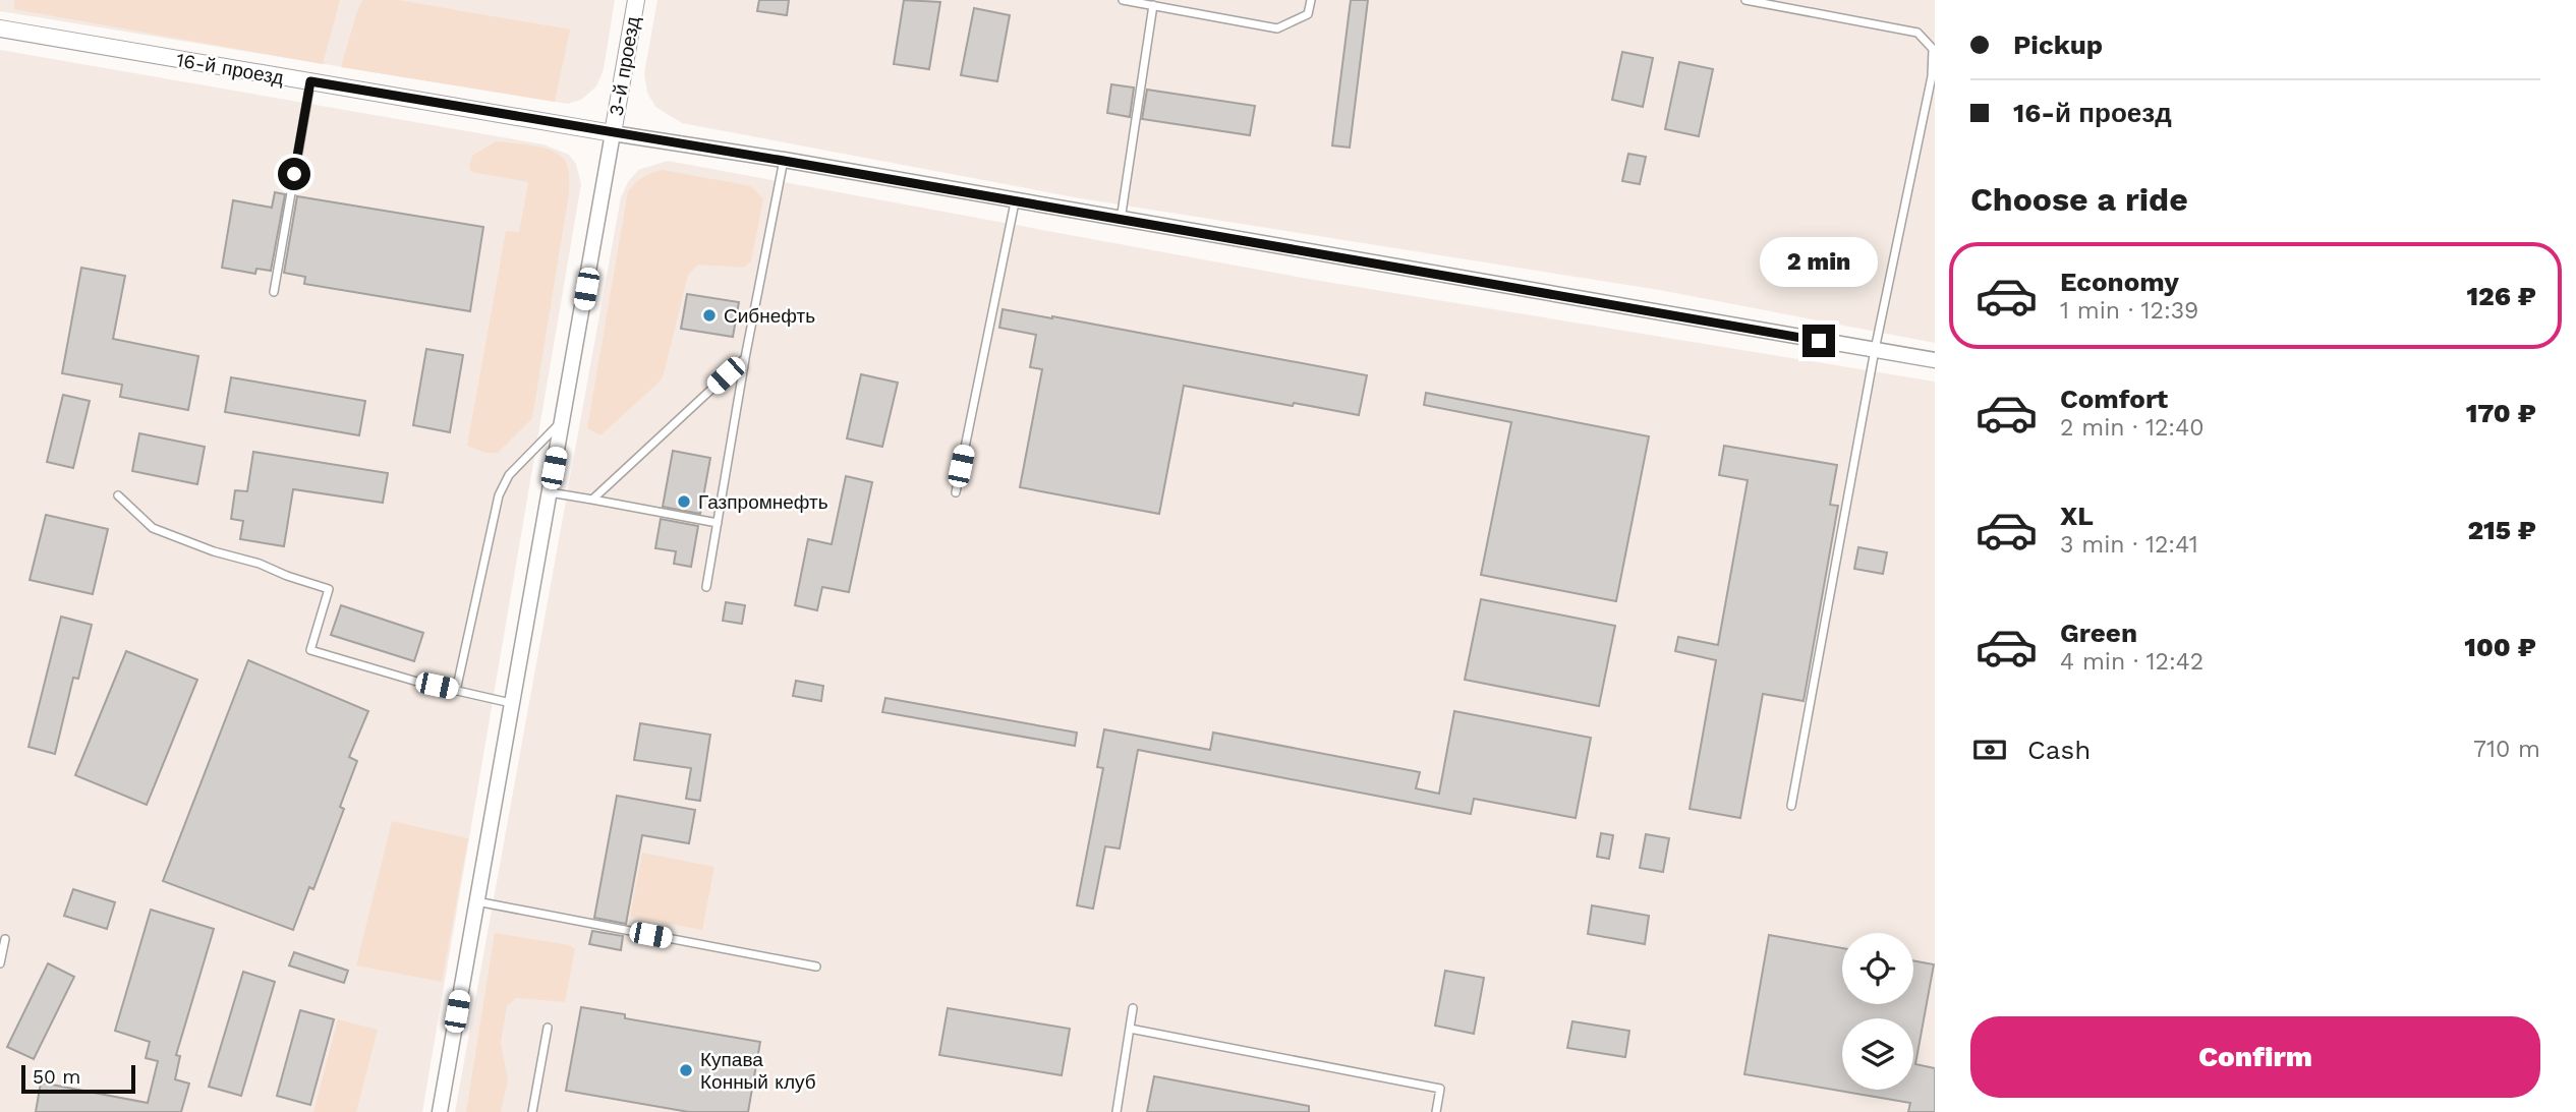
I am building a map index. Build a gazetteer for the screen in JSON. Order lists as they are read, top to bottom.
{
  "streets": {
    "street": ["3-й проезд", "16-й проезд"]
  },
  "crossings": [
    ["3-й проезд", "16-й проезд"]
  ],
  "places": ["Сибнефть", "Газпромнефть", "Купава Конный клуб"],
  "scale_bar": "50 m",
  "page": {
    "banner": ["Pickup", "16-й проезд"],
    "heading": "Choose a ride",
    "bubble": "2 min",
    "list": [
      {
        "name": "Economy",
        "note": "1 min · 12:39",
        "value": "126 ₽"
      },
      {
        "name": "Comfort",
        "note": "2 min · 12:40",
        "value": "170 ₽"
      },
      {
        "name": "XL",
        "note": "3 min · 12:41",
        "value": "215 ₽"
      },
      {
        "name": "Green",
        "note": "4 min · 12:42",
        "value": "100 ₽"
      }
    ],
    "pay": ["Cash", "710 m"],
    "buttons": "Confirm",
    "scale": "50 m"
  }
}
